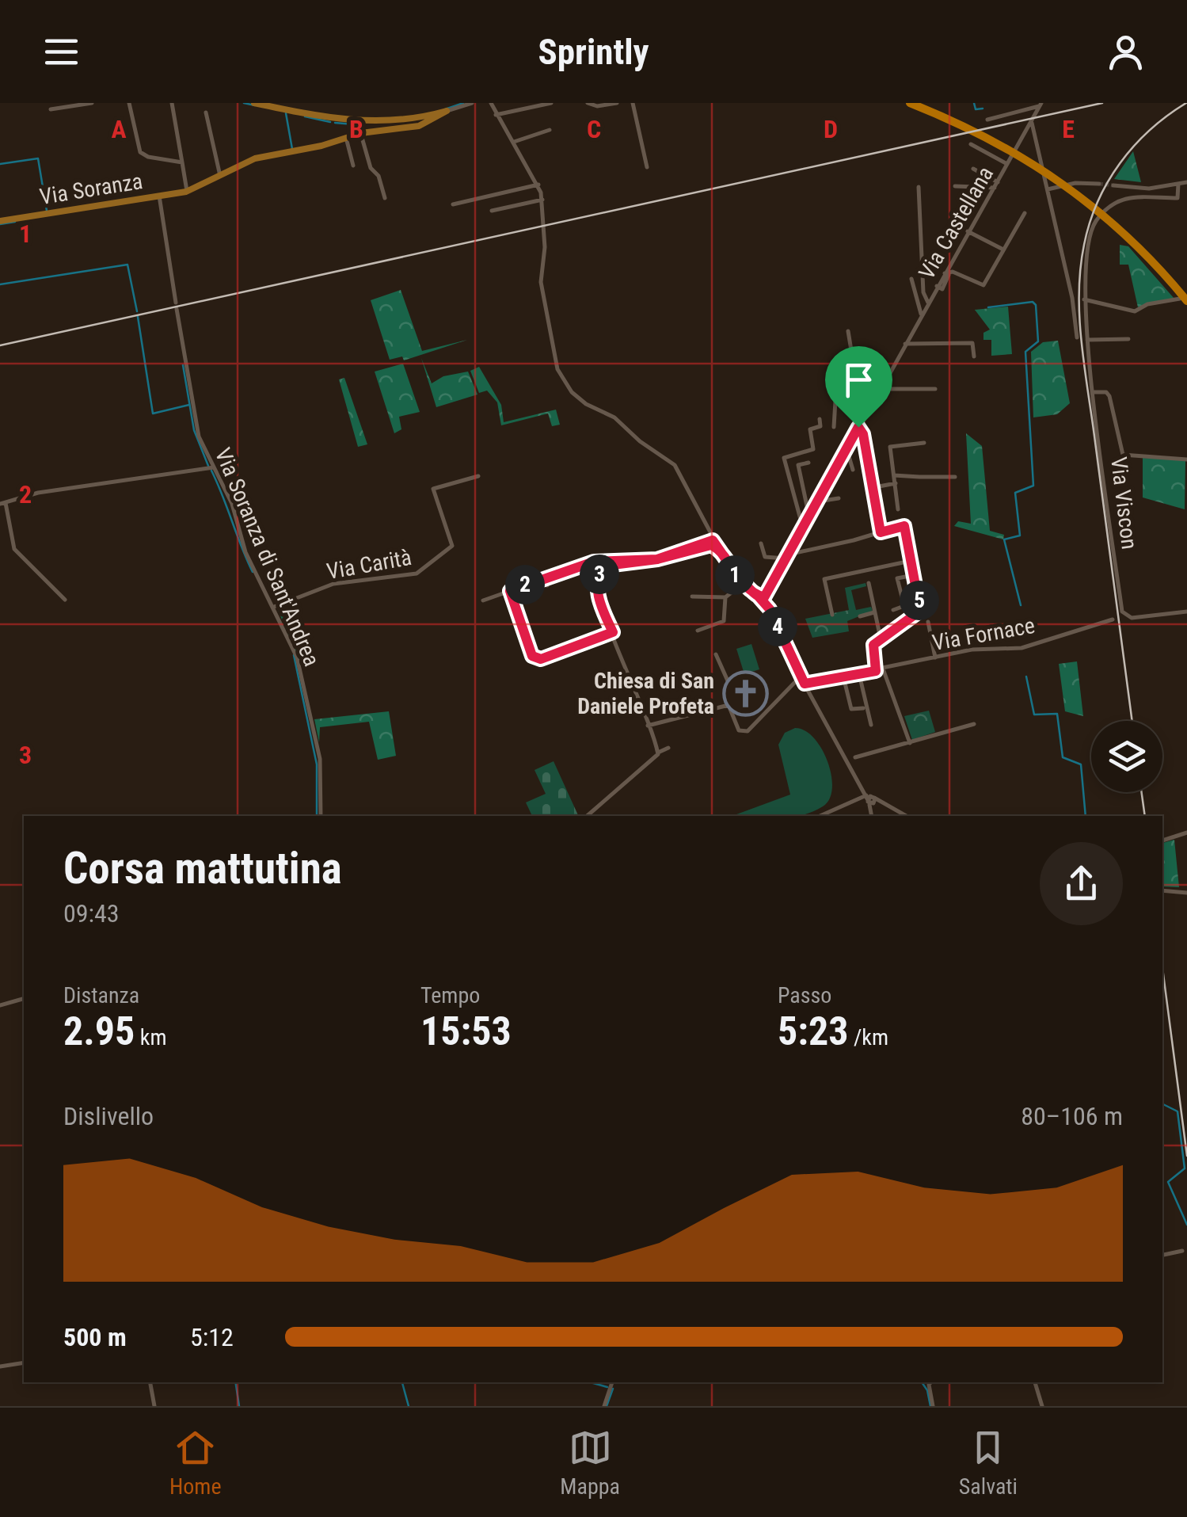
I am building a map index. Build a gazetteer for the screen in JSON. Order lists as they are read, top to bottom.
{
  "streets": {
    "main road": ["Via Soranza"],
    "street": [
      "Via Castellana",
      "Via Viscon",
      "Via Soranza di Sant'Andrea",
      "Via Carità",
      "Via Fornace"
    ]
  },
  "crossings": [
    ["Via Soranza", "Via Soranza di Sant'Andrea"],
    ["Via Soranza di Sant'Andrea", "Via Carità"]
  ],
  "places": {
    "church": ["Chiesa di San Daniele Profeta"]
  },
  "page": {
    "header": "Sprintly",
    "pins": [
      "3",
      "1",
      "2",
      "5",
      "4"
    ],
    "heading": ["Corsa mattutina", "09:43"],
    "stats": [
      ["Distanza", "2.95 km"],
      ["Tempo", "15:53"],
      ["Passo", "5:23 /km"]
    ],
    "chart": ["Dislivello", "80–106 m"],
    "list": [
      {
        "name": "500 m",
        "note": "5:12"
      }
    ],
    "tabs": ["Home", "Mappa", "Salvati"]
  },
  "grid": {
    "columns": [
      "A",
      "B",
      "C",
      "D",
      "E"
    ],
    "rows": ["1", "2", "3"]
  }
}
